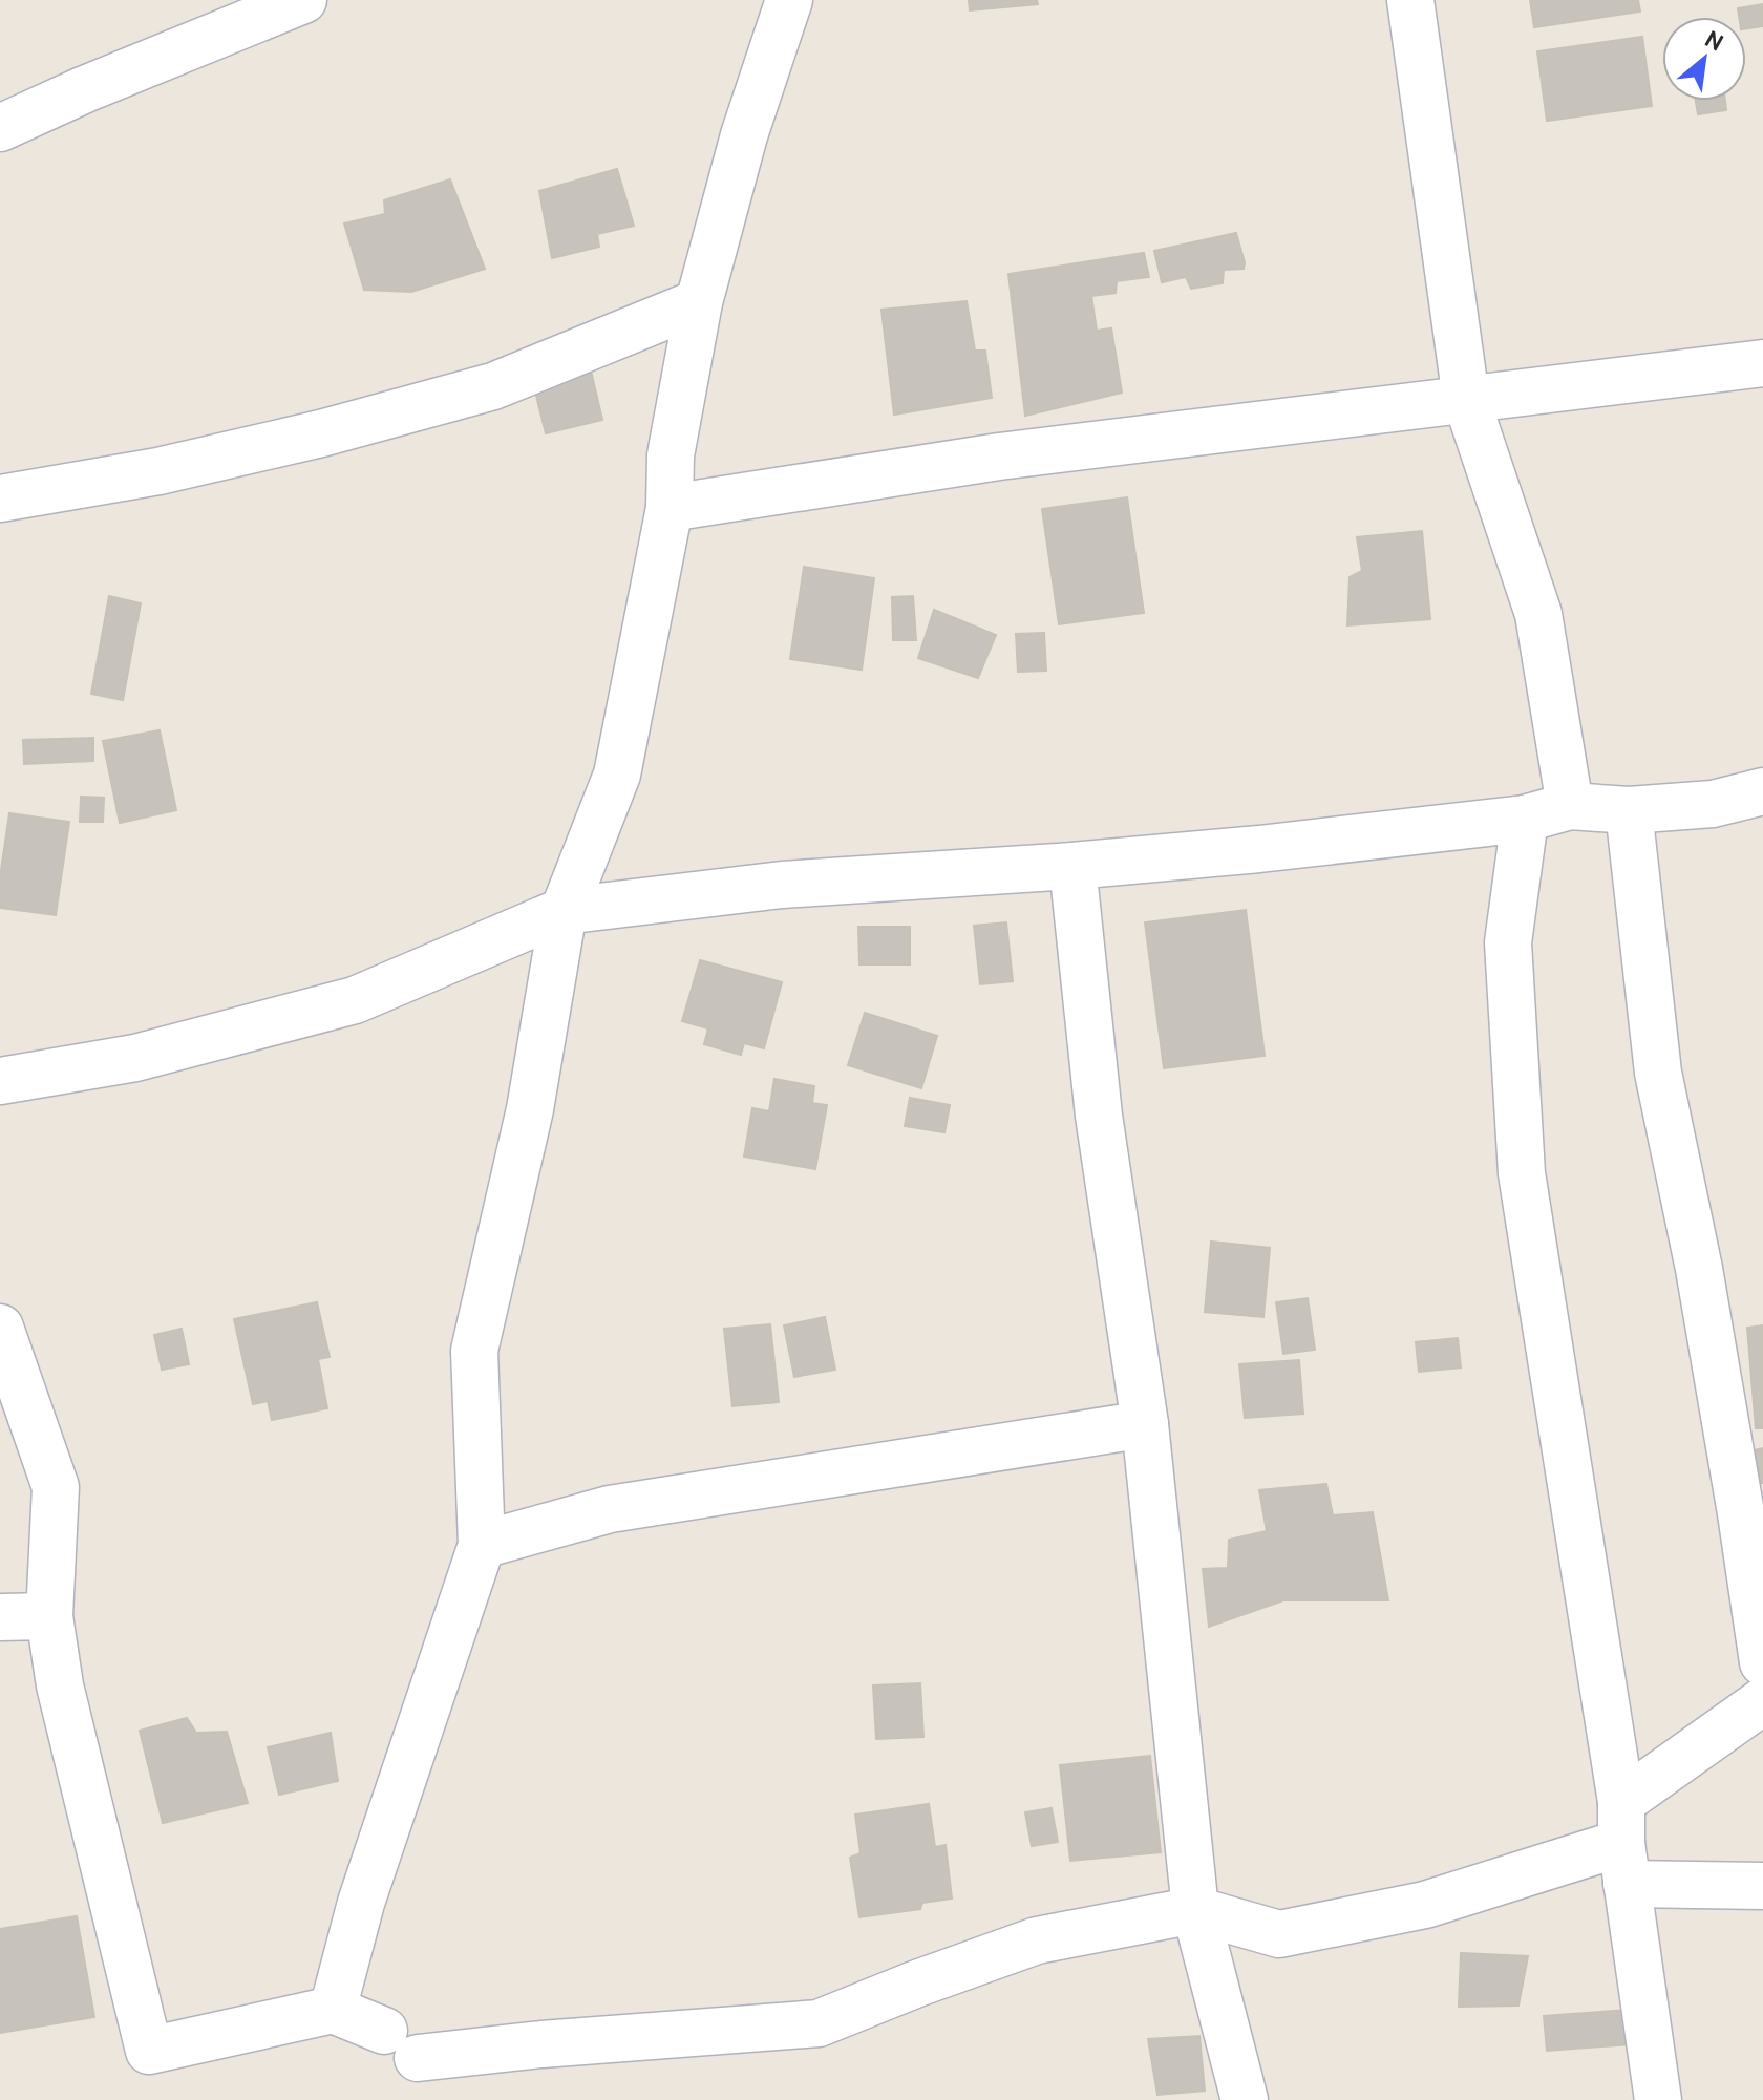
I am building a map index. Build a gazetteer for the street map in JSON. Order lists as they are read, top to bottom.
{
  "north": "top right"
}
